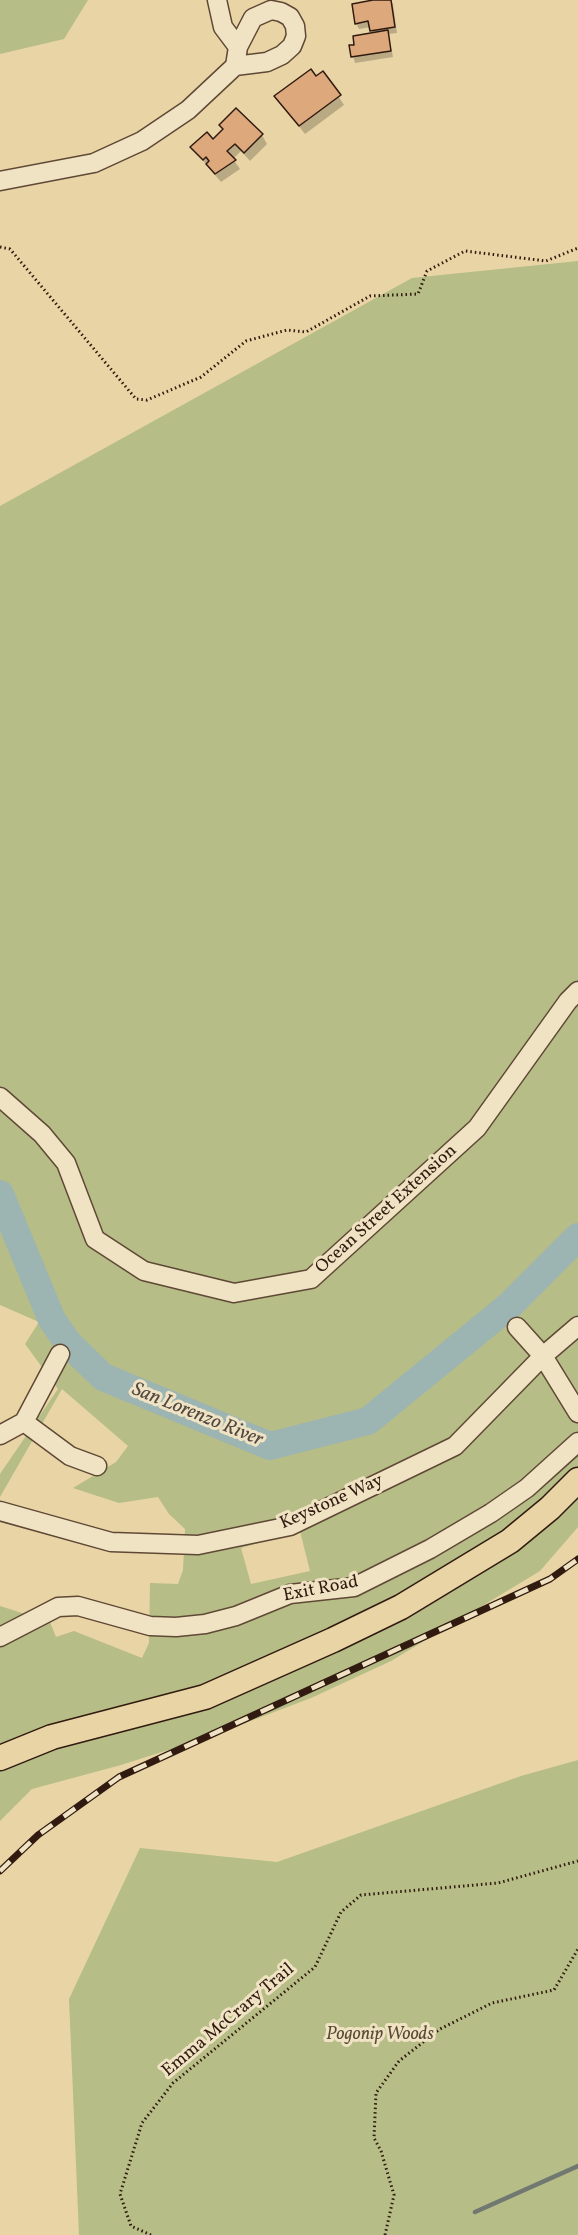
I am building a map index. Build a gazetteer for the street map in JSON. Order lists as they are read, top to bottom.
{
  "streets": {
    "street": ["Ocean Street Extension", "Keystone Way", "Exit Road"],
    "path": ["Emma McCrary Trail"]
  },
  "water": ["San Lorenzo River"],
  "parks": ["Pogonip Woods"]
}
